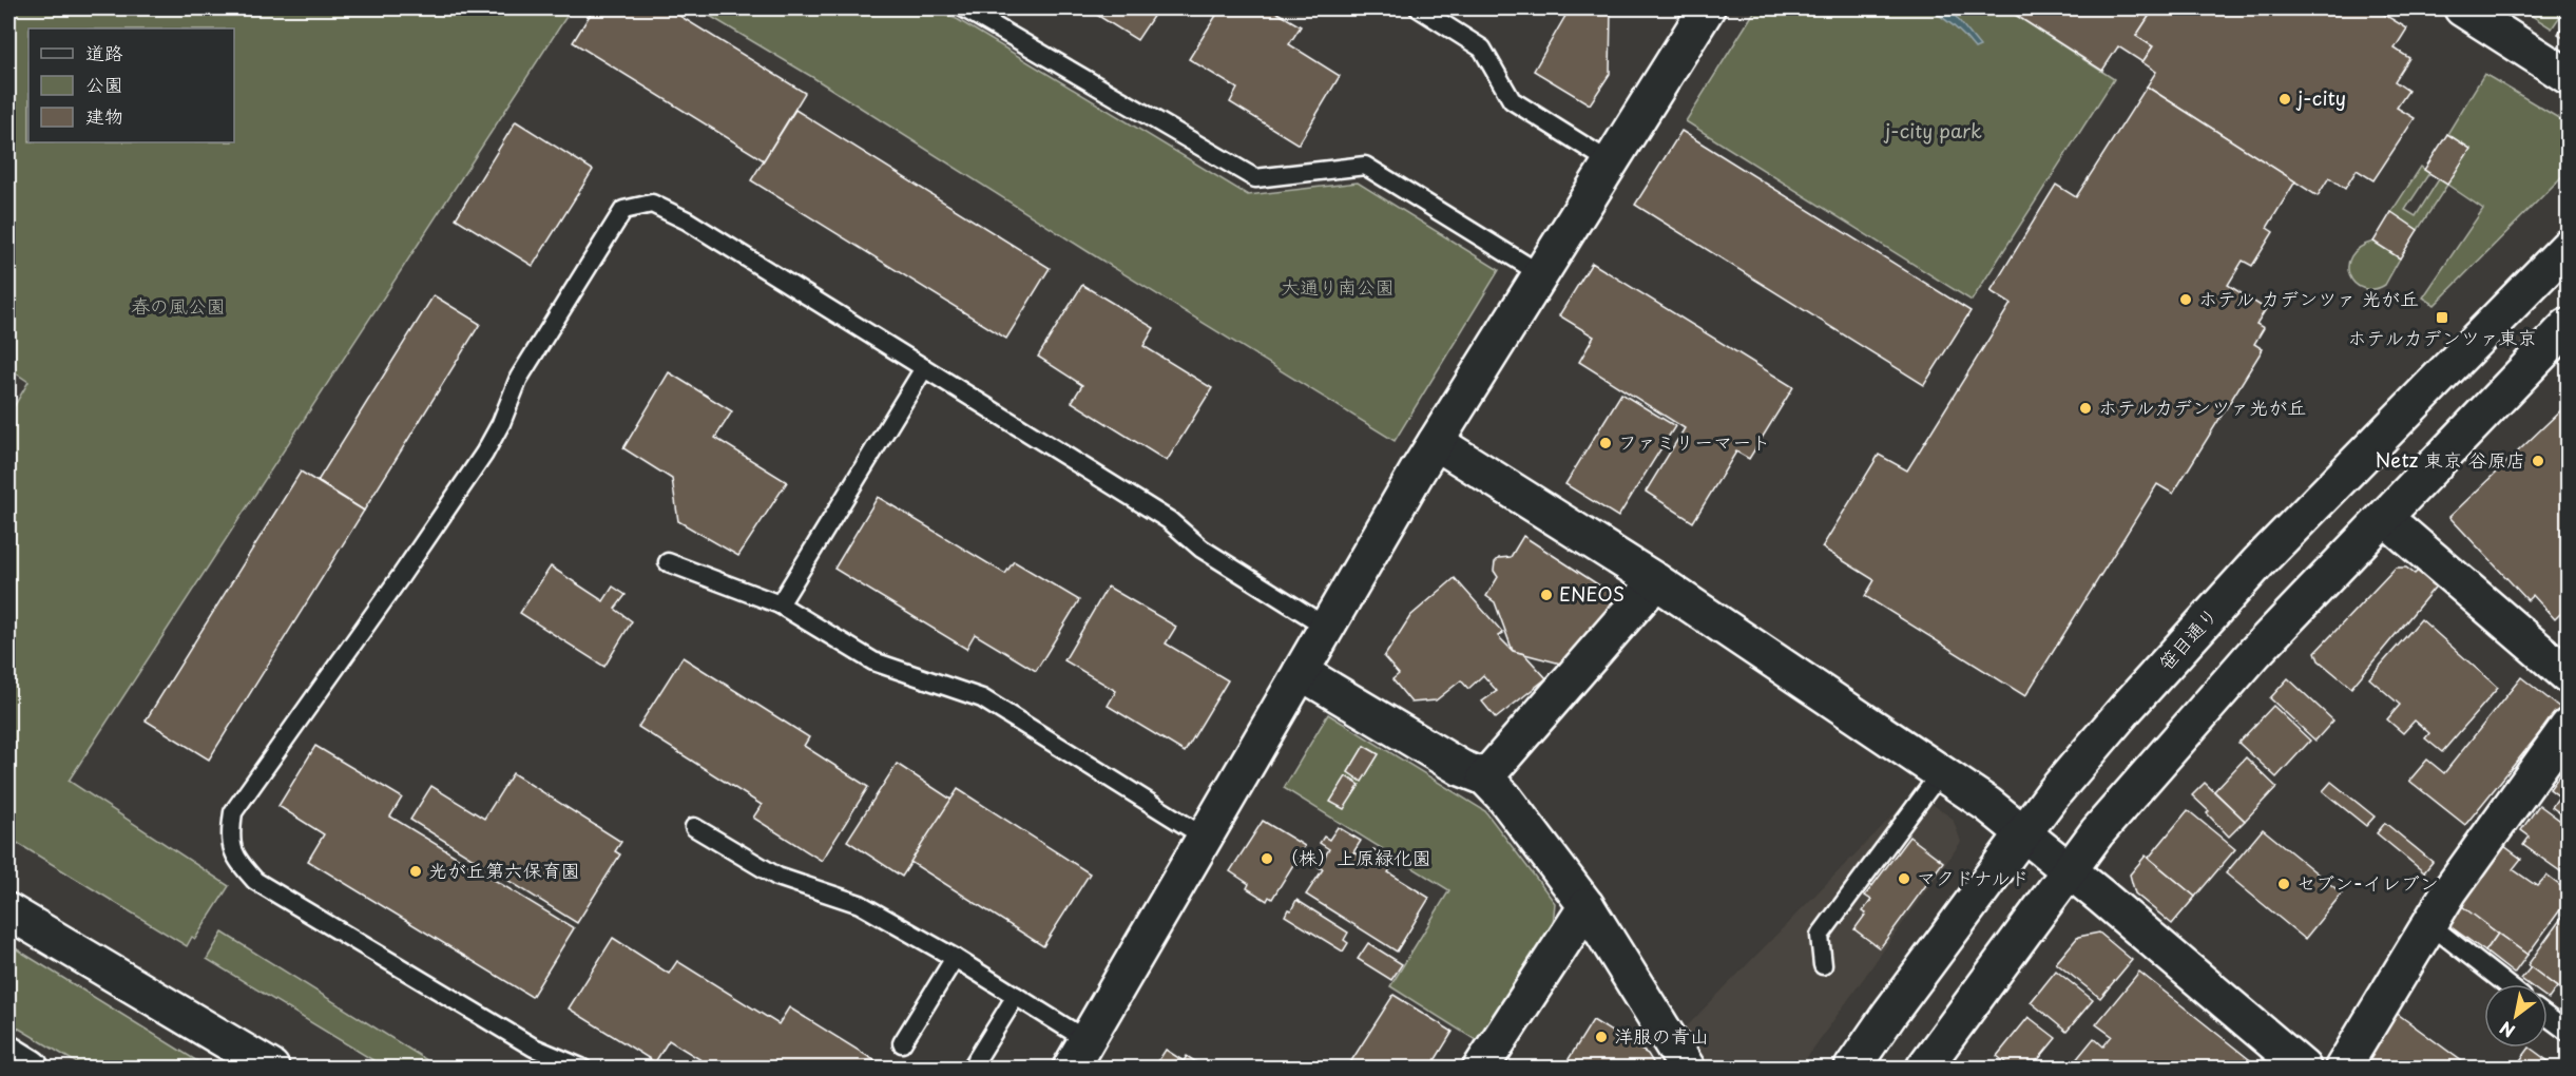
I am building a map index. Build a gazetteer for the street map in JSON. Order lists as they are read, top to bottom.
{
  "streets": {
    "street": ["笹目通り"]
  },
  "parks": ["j-city park", "大通り南公園", "春の風公園"],
  "places": {
    "other": [
      "j-city",
      "ホテル カデンツァ 光が丘",
      "ホテルカデンツァ光が丘",
      "ファミリーマート",
      "Netz 東京 谷原店",
      "ENEOS",
      "（株）上原緑化園",
      "光が丘第六保育園",
      "マクドナルド",
      "セブン-イレブン",
      "洋服の青山"
    ],
    "transit": ["ホテルカデンツァ東京"]
  },
  "legend": ["道路", "公園", "建物"],
  "north": "bottom left"
}
